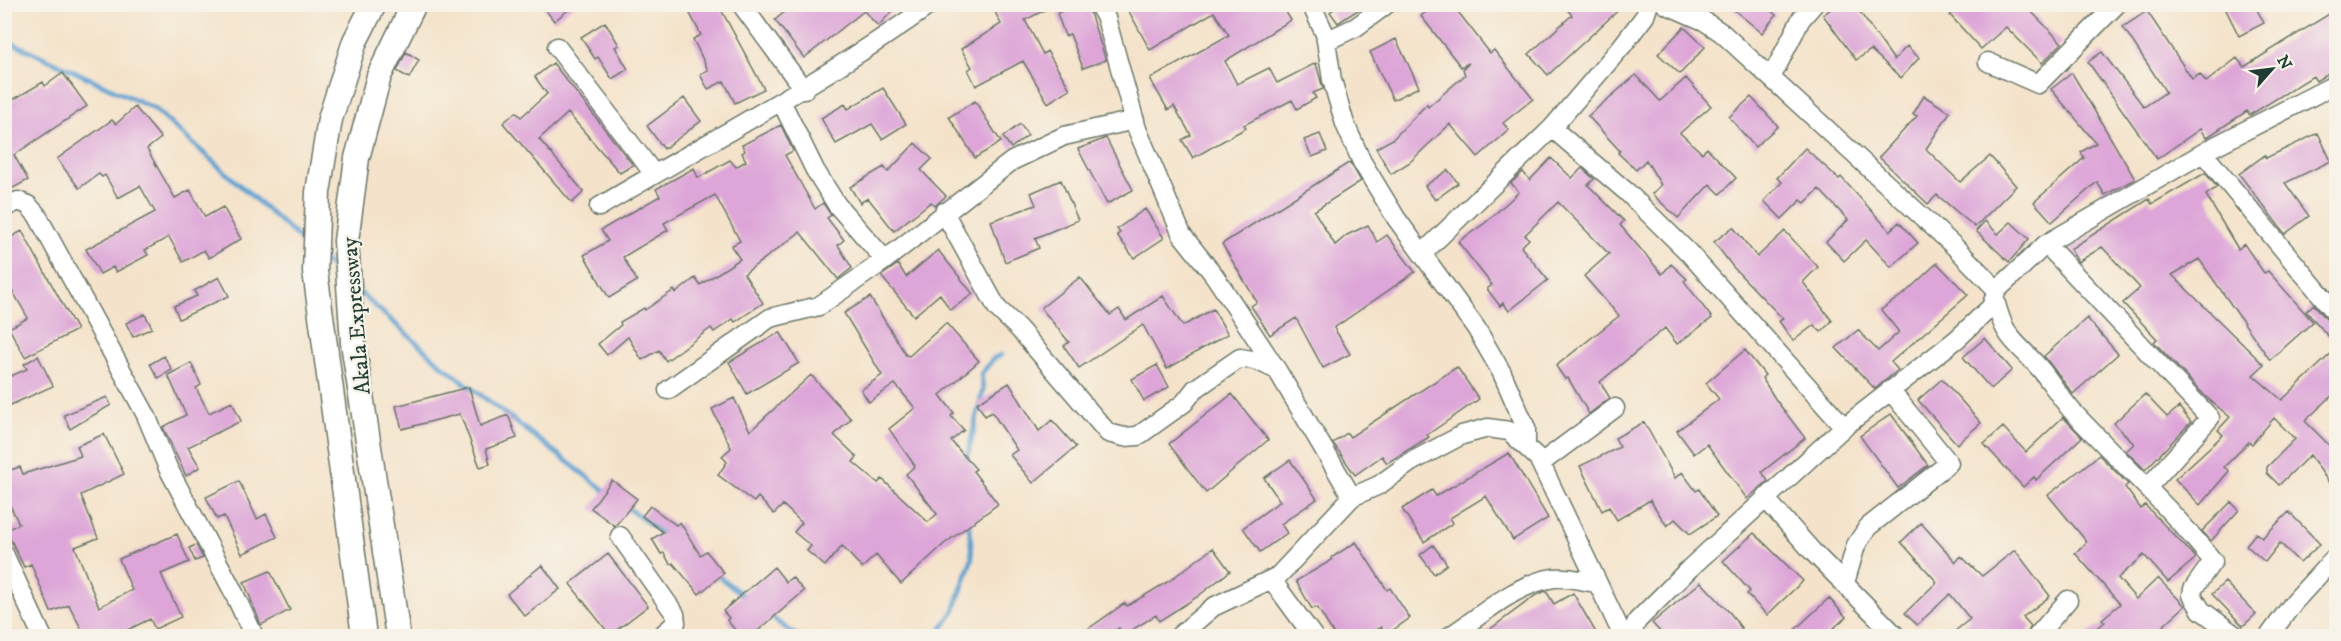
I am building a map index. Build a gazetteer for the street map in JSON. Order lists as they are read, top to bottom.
{
  "streets": {
    "main road": ["Akala Expressway"]
  },
  "north": "top right"
}
